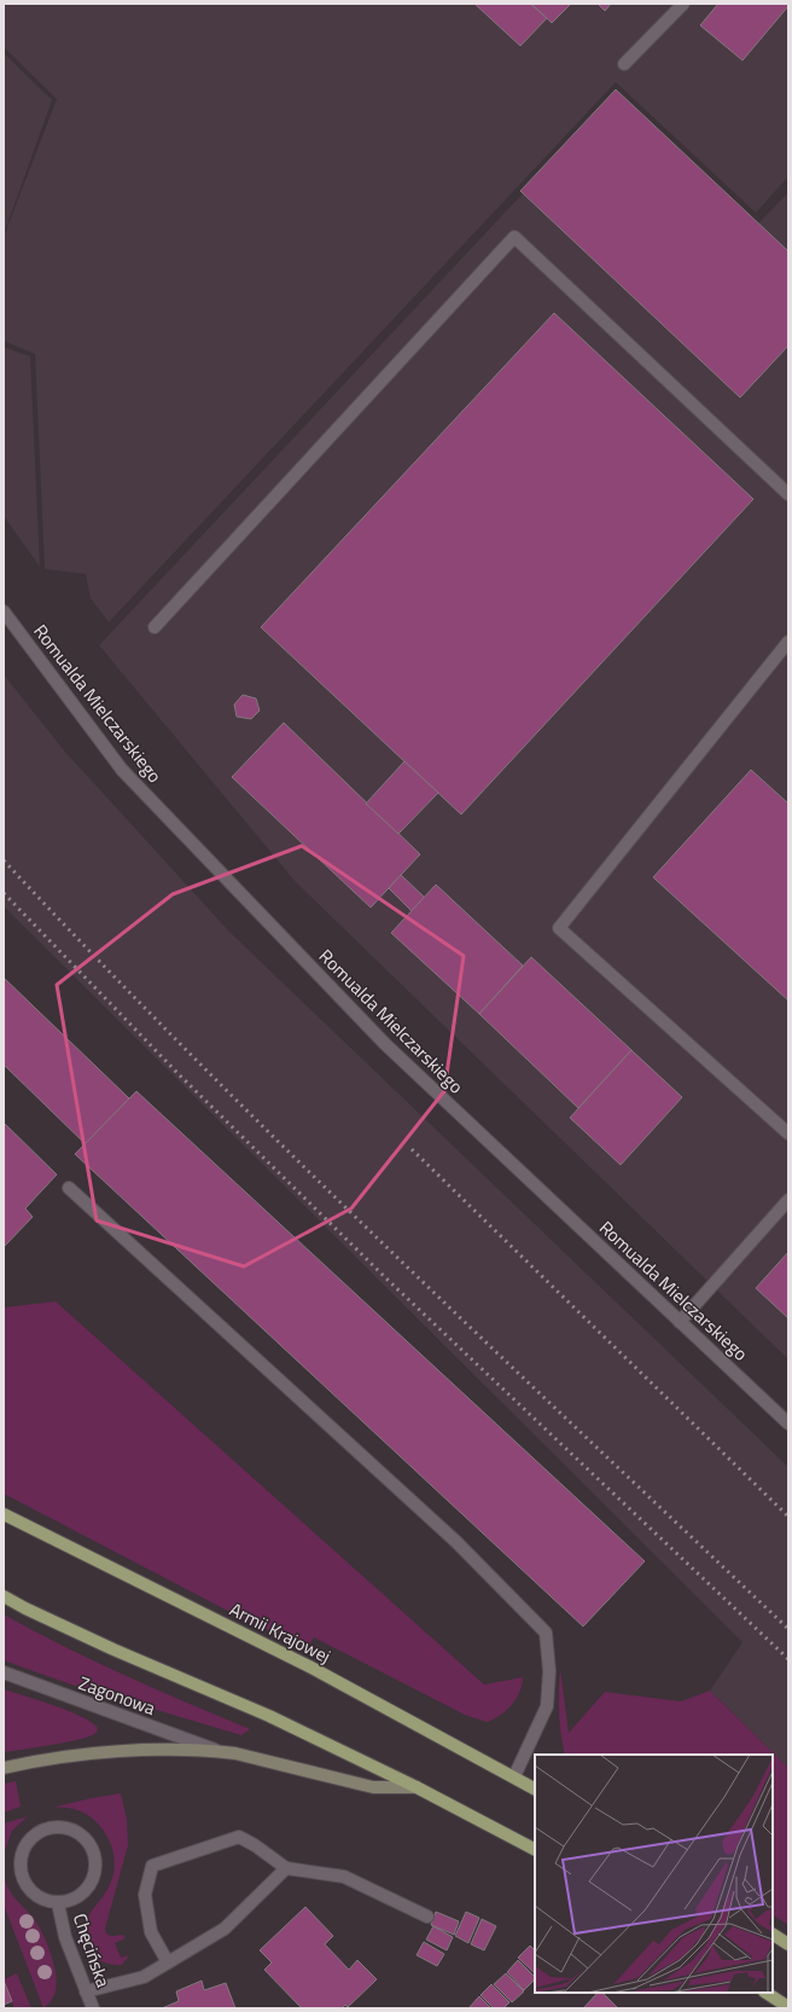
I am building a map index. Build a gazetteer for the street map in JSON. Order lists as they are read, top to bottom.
{
  "streets": {
    "main road": ["Armii Krajowej"],
    "street": ["Romualda Mielczarskiego", "Zagonowa", "Chęcińska"]
  }
}
